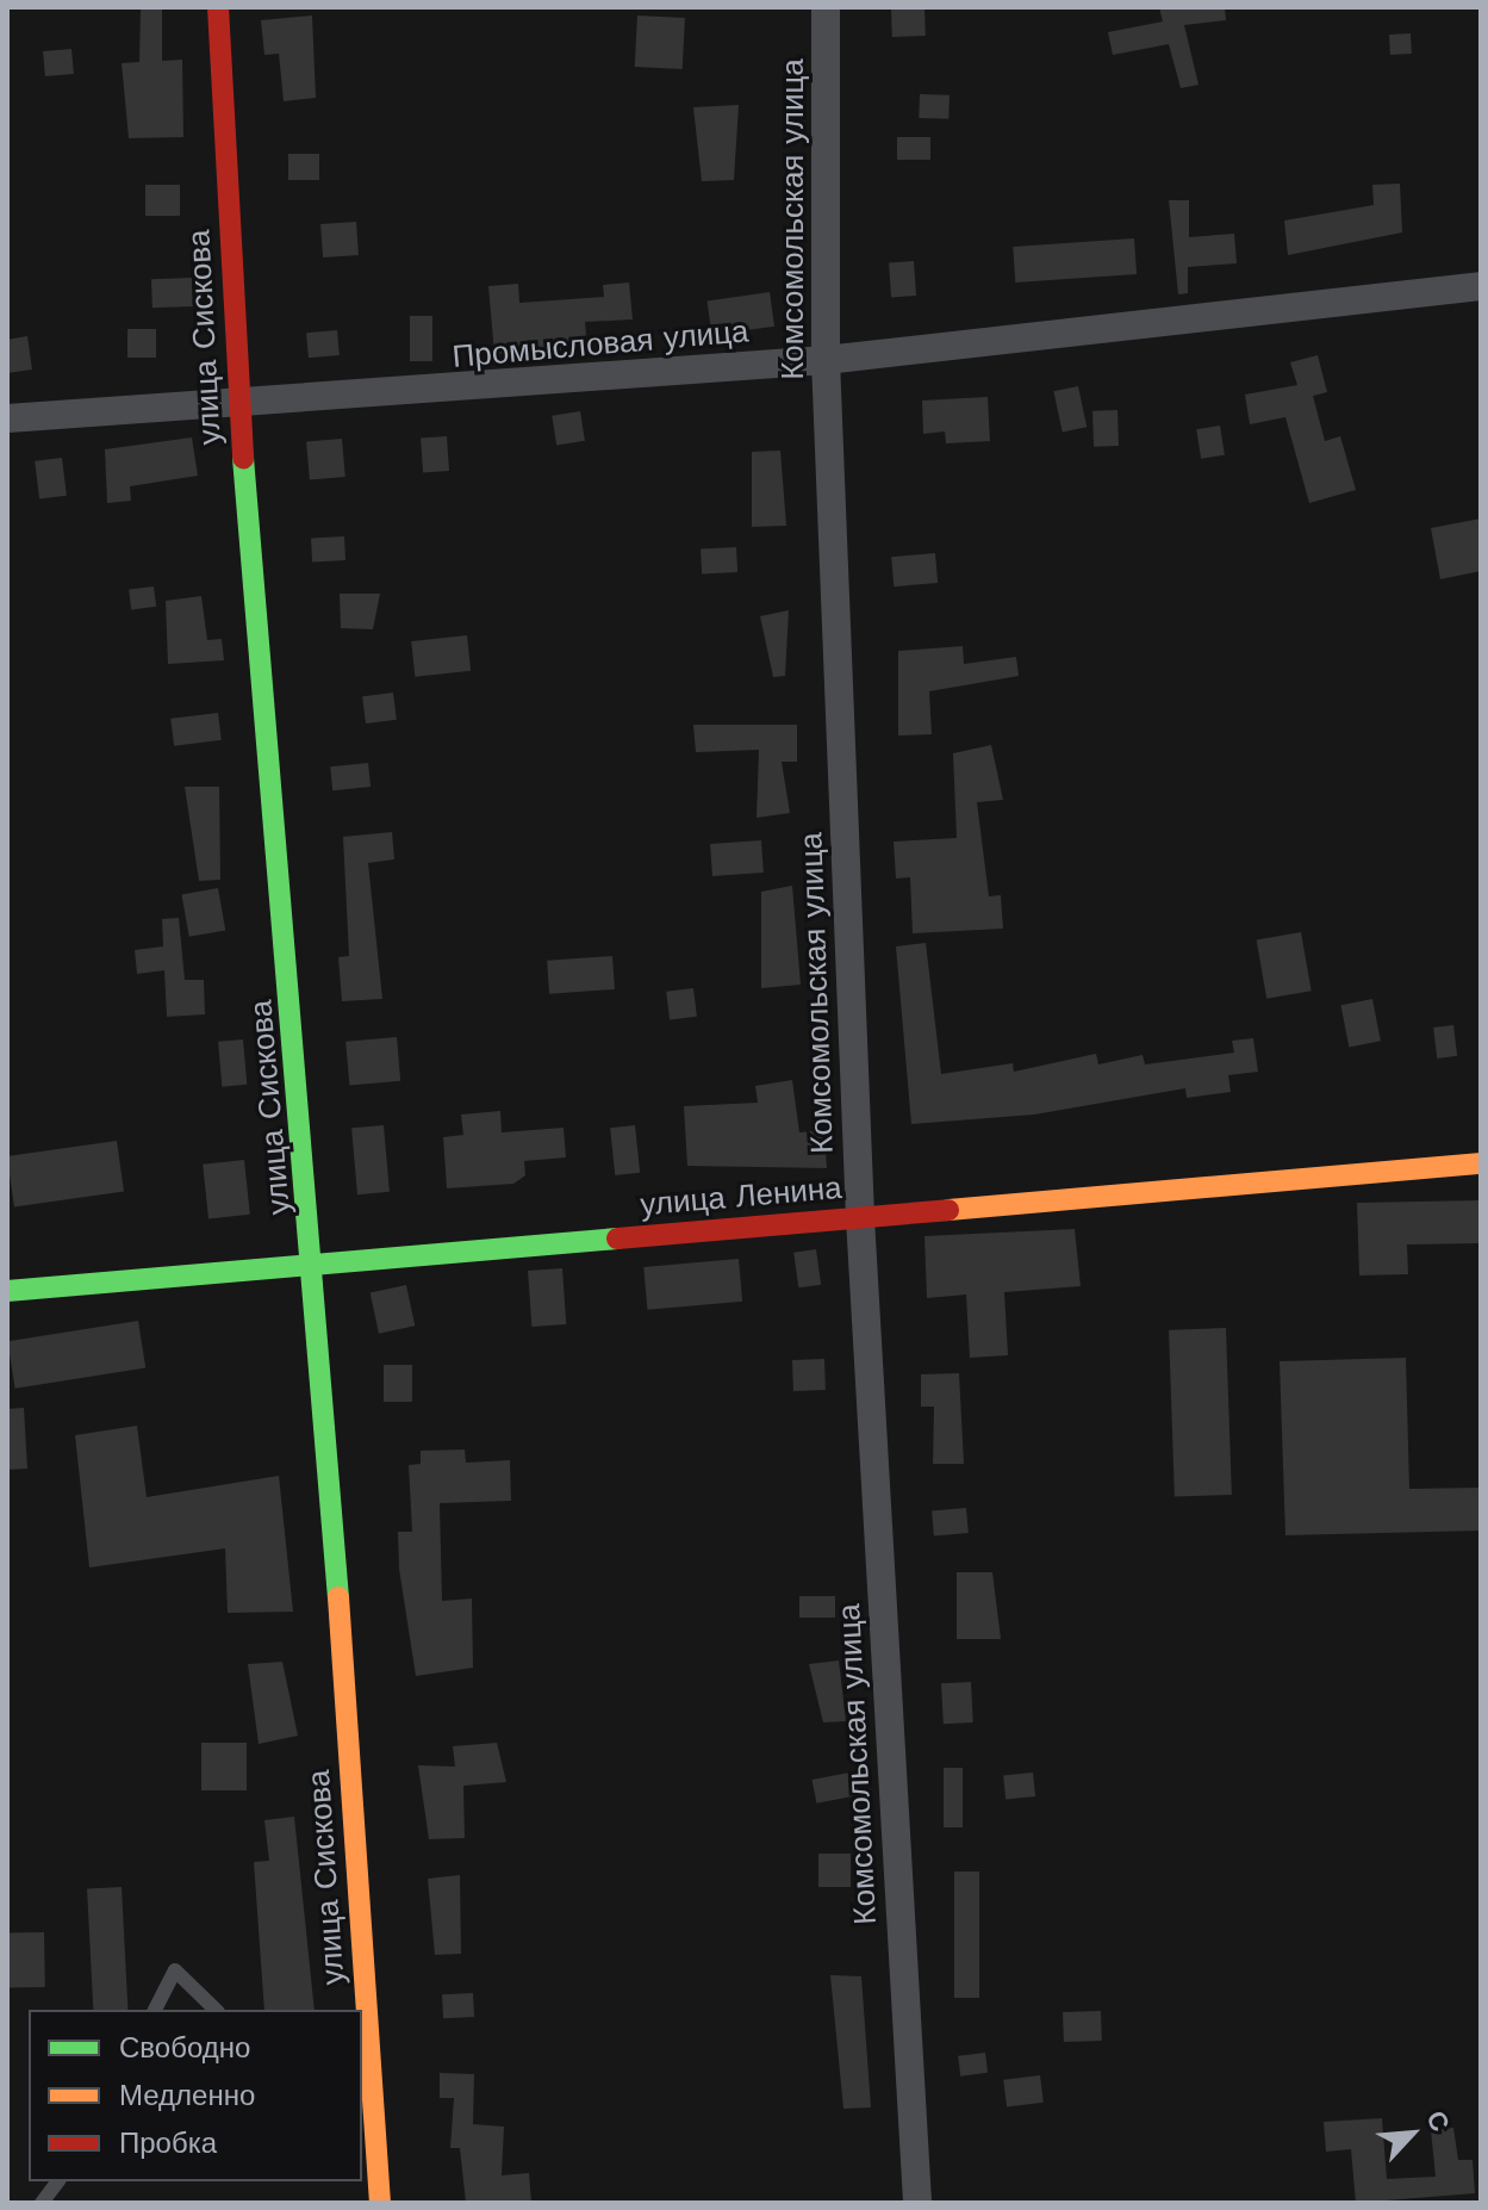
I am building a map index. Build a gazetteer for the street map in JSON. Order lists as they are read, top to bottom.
{
  "streets": {
    "street": [
      "Комсомольская улица",
      "улица Сискова",
      "Промысловая улица",
      "улица Ленина"
    ]
  },
  "crossings": [
    ["Комсомольская улица", "Промысловая улица"],
    ["Комсомольская улица", "улица Ленина"],
    ["улица Сискова", "Промысловая улица"],
    ["улица Сискова", "улица Ленина"]
  ],
  "legend": ["Свободно", "Медленно", "Пробка"],
  "north": "top right"
}
